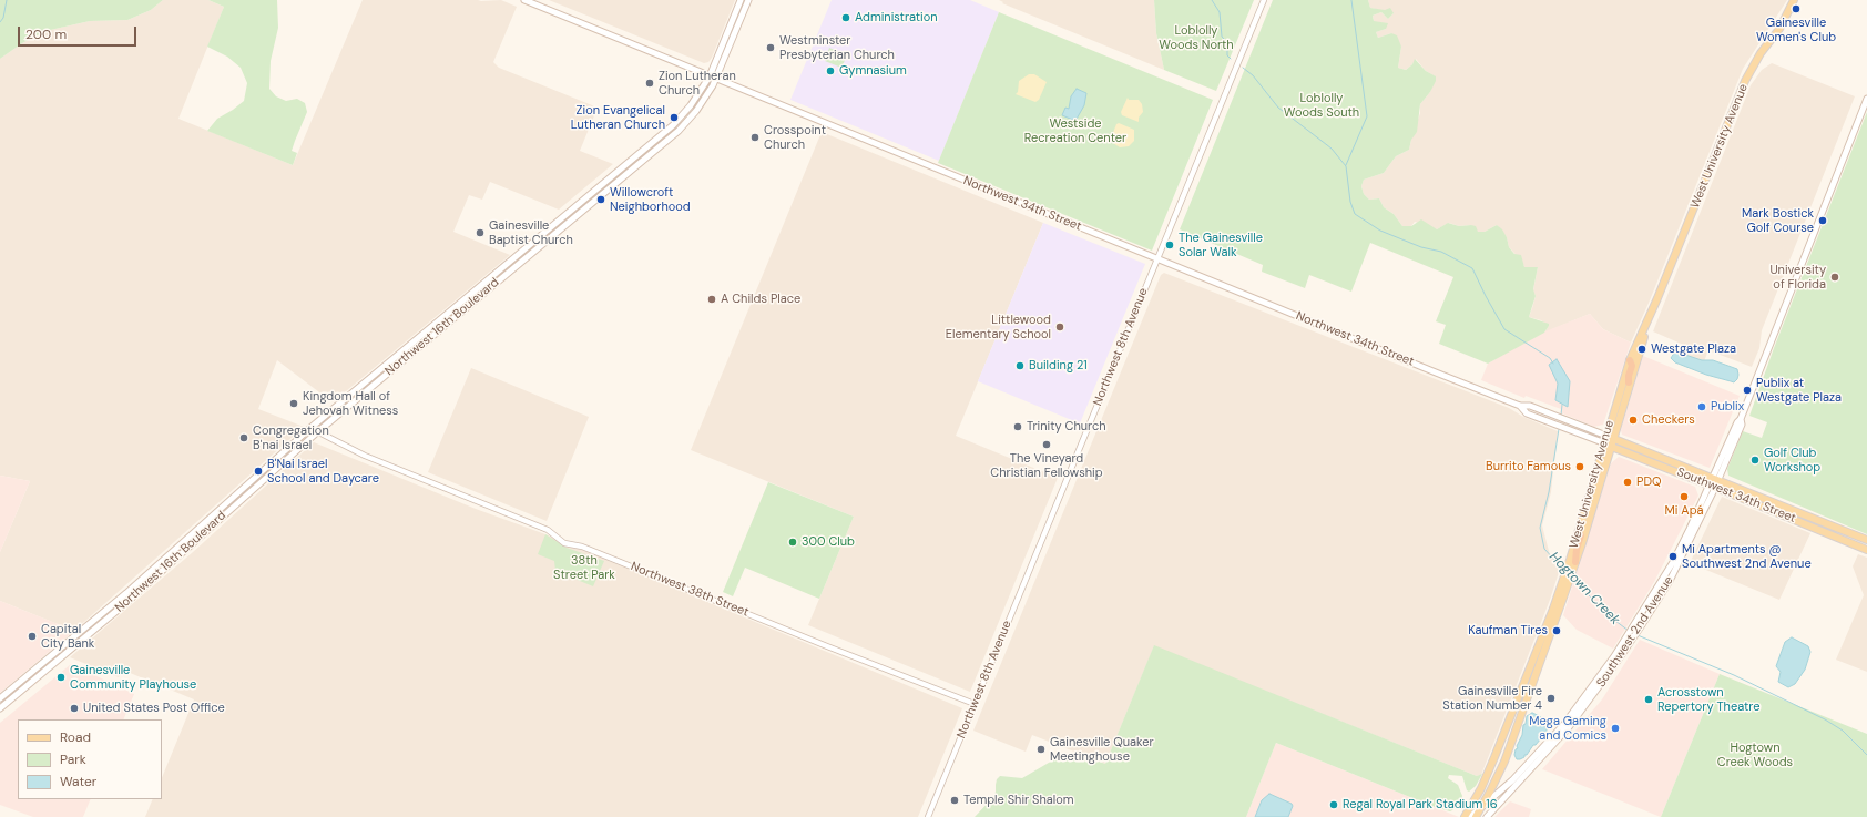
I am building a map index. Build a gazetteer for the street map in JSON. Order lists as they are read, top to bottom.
{
  "streets": {
    "main road": [
      "West University Avenue",
      "Northwest 34th Street",
      "Northwest 16th Boulevard",
      "Southwest 34th Street",
      "Southwest 2nd Avenue"
    ],
    "street": ["Northwest 8th Avenue", "Northwest 38th Street"]
  },
  "crossings": [
    ["West University Avenue", "Northwest 34th Street"],
    ["West University Avenue", "Southwest 34th Street"],
    ["West University Avenue", "Southwest 2nd Avenue"],
    ["Northwest 34th Street", "Northwest 16th Boulevard"],
    ["Northwest 34th Street", "Northwest 8th Avenue"],
    ["Northwest 34th Street", "Southwest 34th Street"],
    ["Northwest 16th Boulevard", "Northwest 38th Street"],
    ["Northwest 8th Avenue", "Northwest 38th Street"],
    ["Southwest 34th Street", "Southwest 2nd Avenue"]
  ],
  "water": ["Hogtown Creek"],
  "parks": [
    "Loblolly Woods North",
    "Loblolly Woods South",
    "Westside Recreation Center",
    "38th Street Park",
    "Hogtown Creek Woods"
  ],
  "places": [
    "Gainesville Women's Club",
    "Administration",
    "Westminster Presbyterian Church",
    "Gymnasium",
    "Zion Lutheran Church",
    "Zion Evangelical Lutheran Church",
    "Crosspoint Church",
    "Willowcroft Neighborhood",
    "Mark Bostick Golf Course",
    "Gainesville Baptist Church",
    "The Gainesville Solar Walk",
    "University of Florida",
    "A Childs Place",
    "Littlewood Elementary School",
    "Westgate Plaza",
    "Building 21",
    "Publix at Westgate Plaza",
    "Kingdom Hall of Jehovah Witness",
    "Publix",
    "Checkers",
    "Trinity Church",
    "Congregation B'nai Israel",
    "The Vineyard Christian Fellowship",
    "Golf Club Workshop",
    "Burrito Famous",
    "B'Nai Israel School and Daycare",
    "PDQ",
    "Mi Apá",
    "300 Club",
    "Mi Apartments @ Southwest 2nd Avenue",
    "Kaufman Tires",
    "Capital City Bank",
    "Gainesville Community Playhouse",
    "Gainesville Fire Station Number 4",
    "Acrosstown Repertory Theatre",
    "United States Post Office",
    "Mega Gaming and Comics",
    "Gainesville Quaker Meetinghouse",
    "Temple Shir Shalom",
    "Regal Royal Park Stadium 16"
  ],
  "legend": ["Road", "Park", "Water"],
  "scale_bar": "200 m"
}
